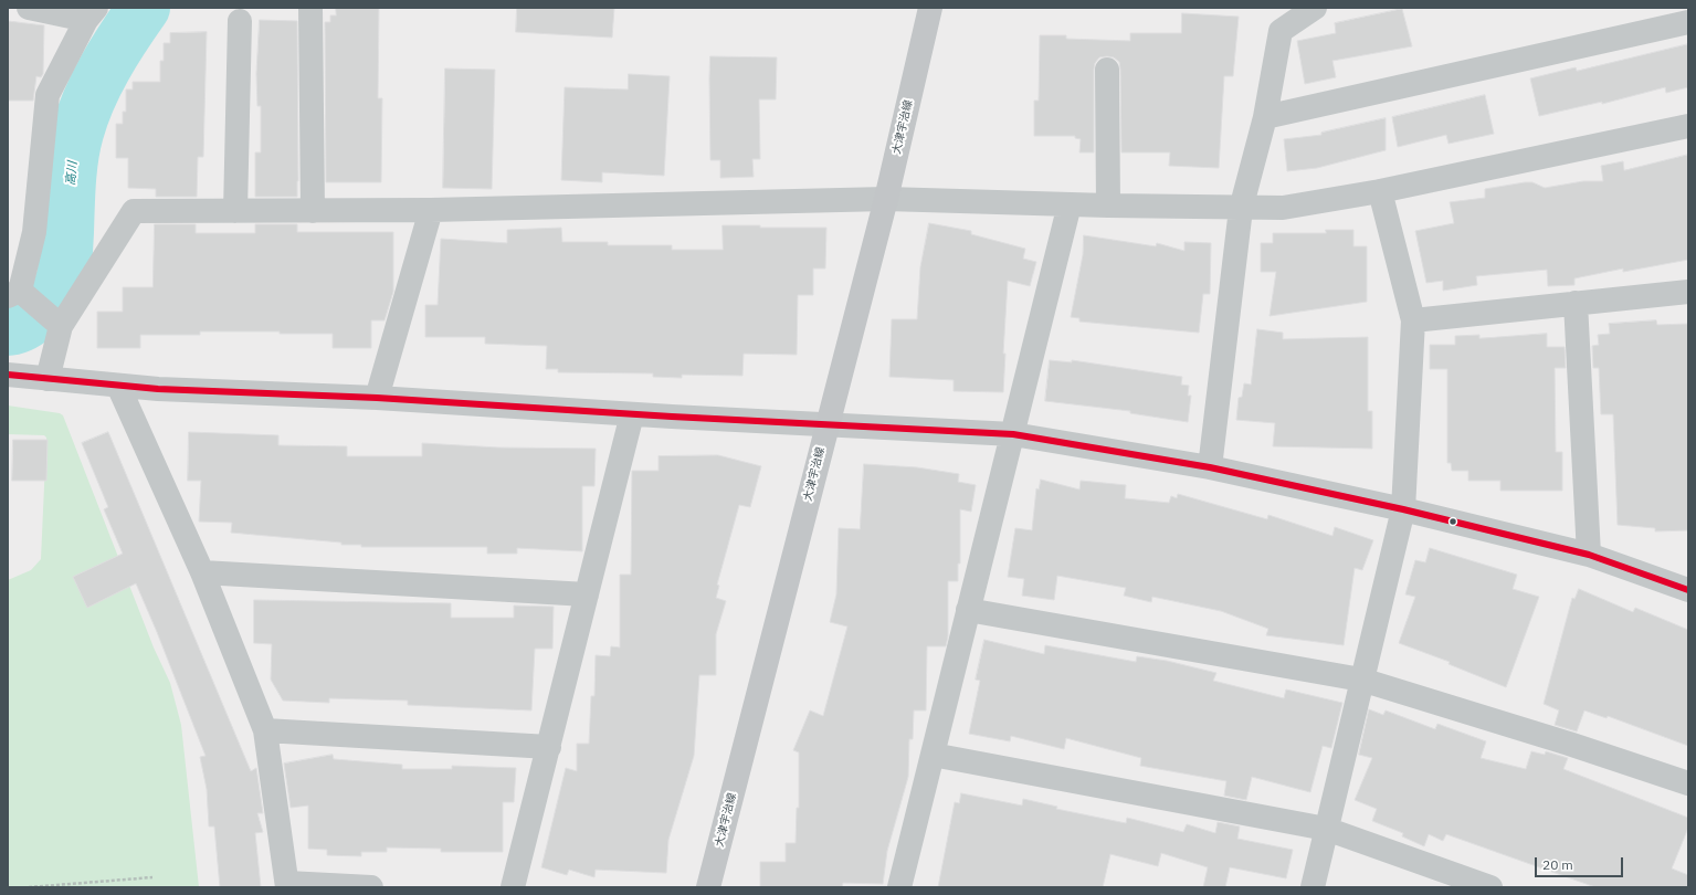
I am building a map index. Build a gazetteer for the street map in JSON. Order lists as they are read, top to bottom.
{
  "streets": {
    "main road": ["大津宇治線"]
  },
  "water": ["高川"],
  "scale_bar": "20 m"
}
